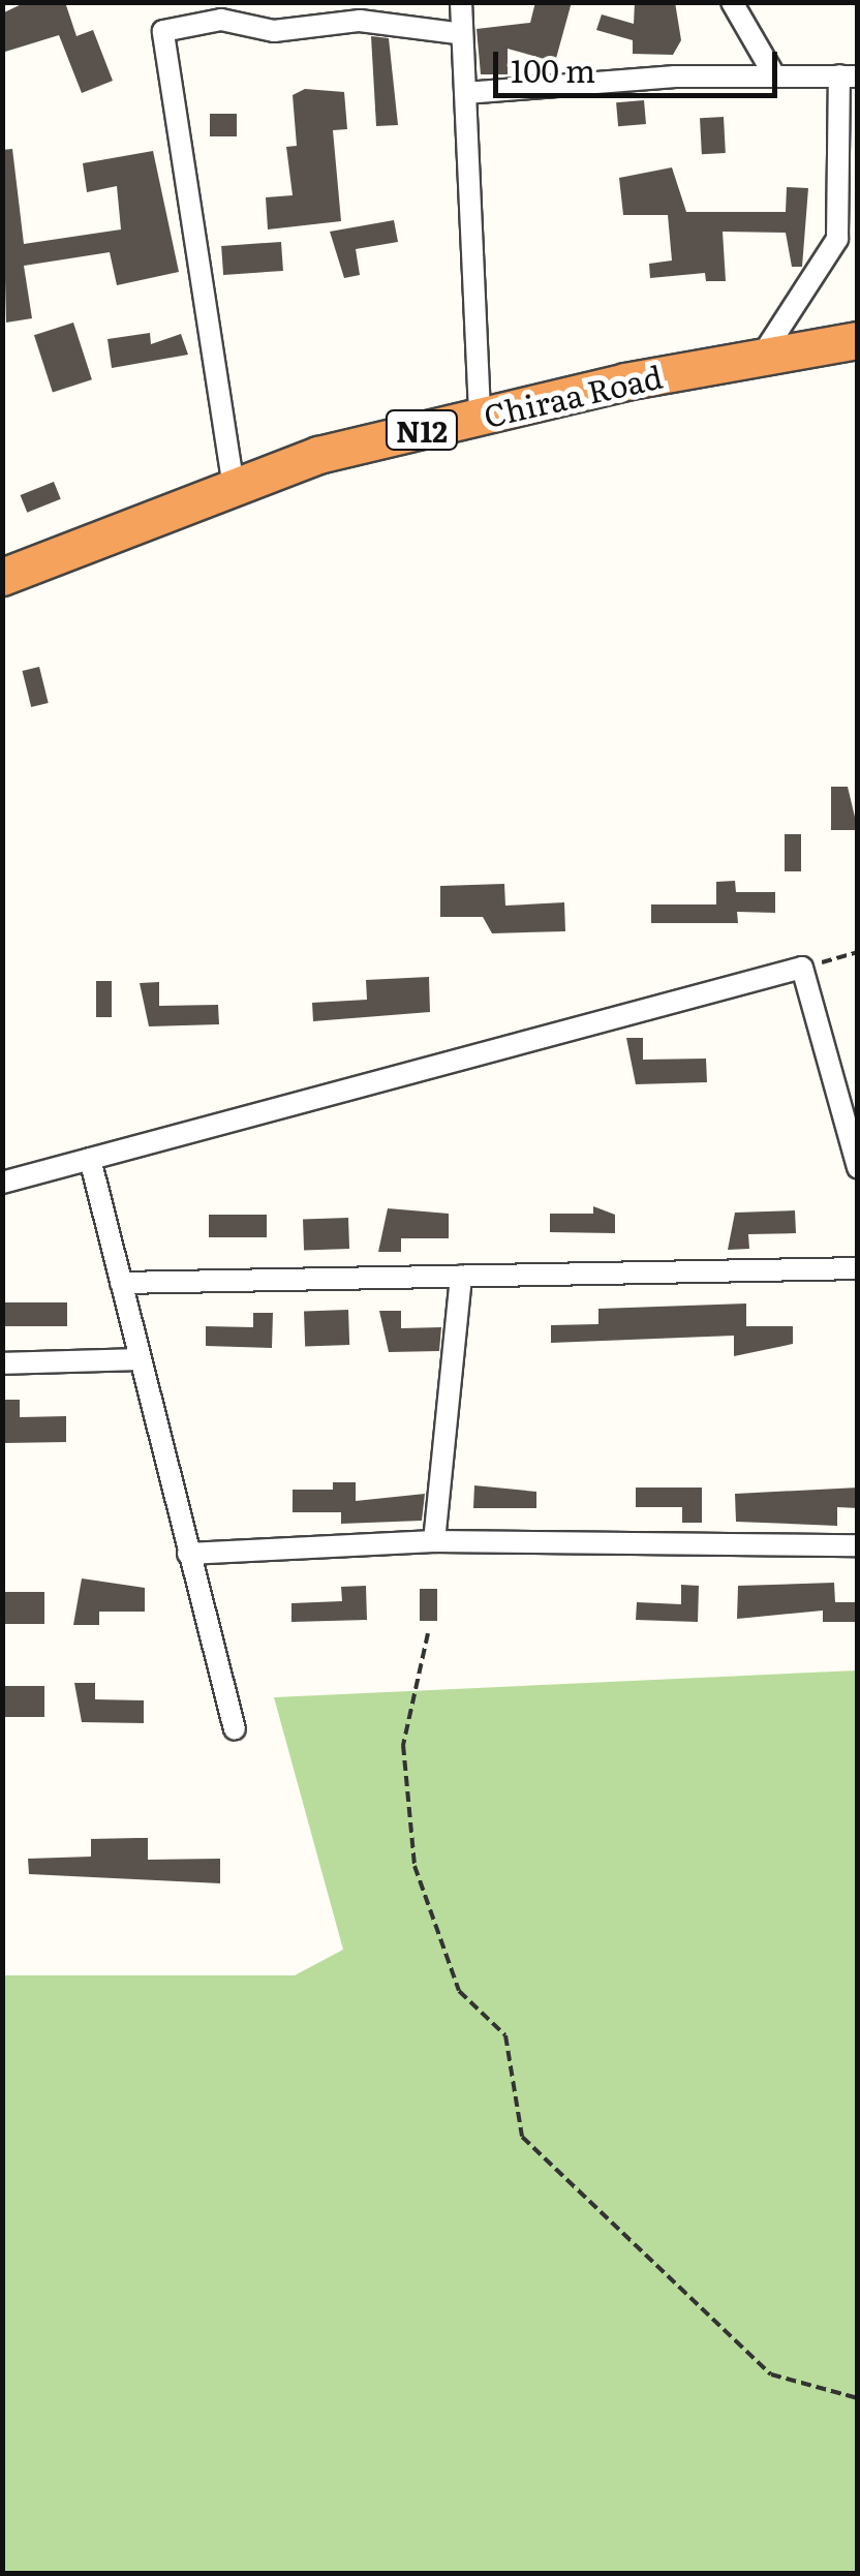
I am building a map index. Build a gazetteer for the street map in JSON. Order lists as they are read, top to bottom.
{
  "streets": {
    "highway": ["Chiraa Road", "N12"]
  },
  "scale_bar": "100 m"
}
